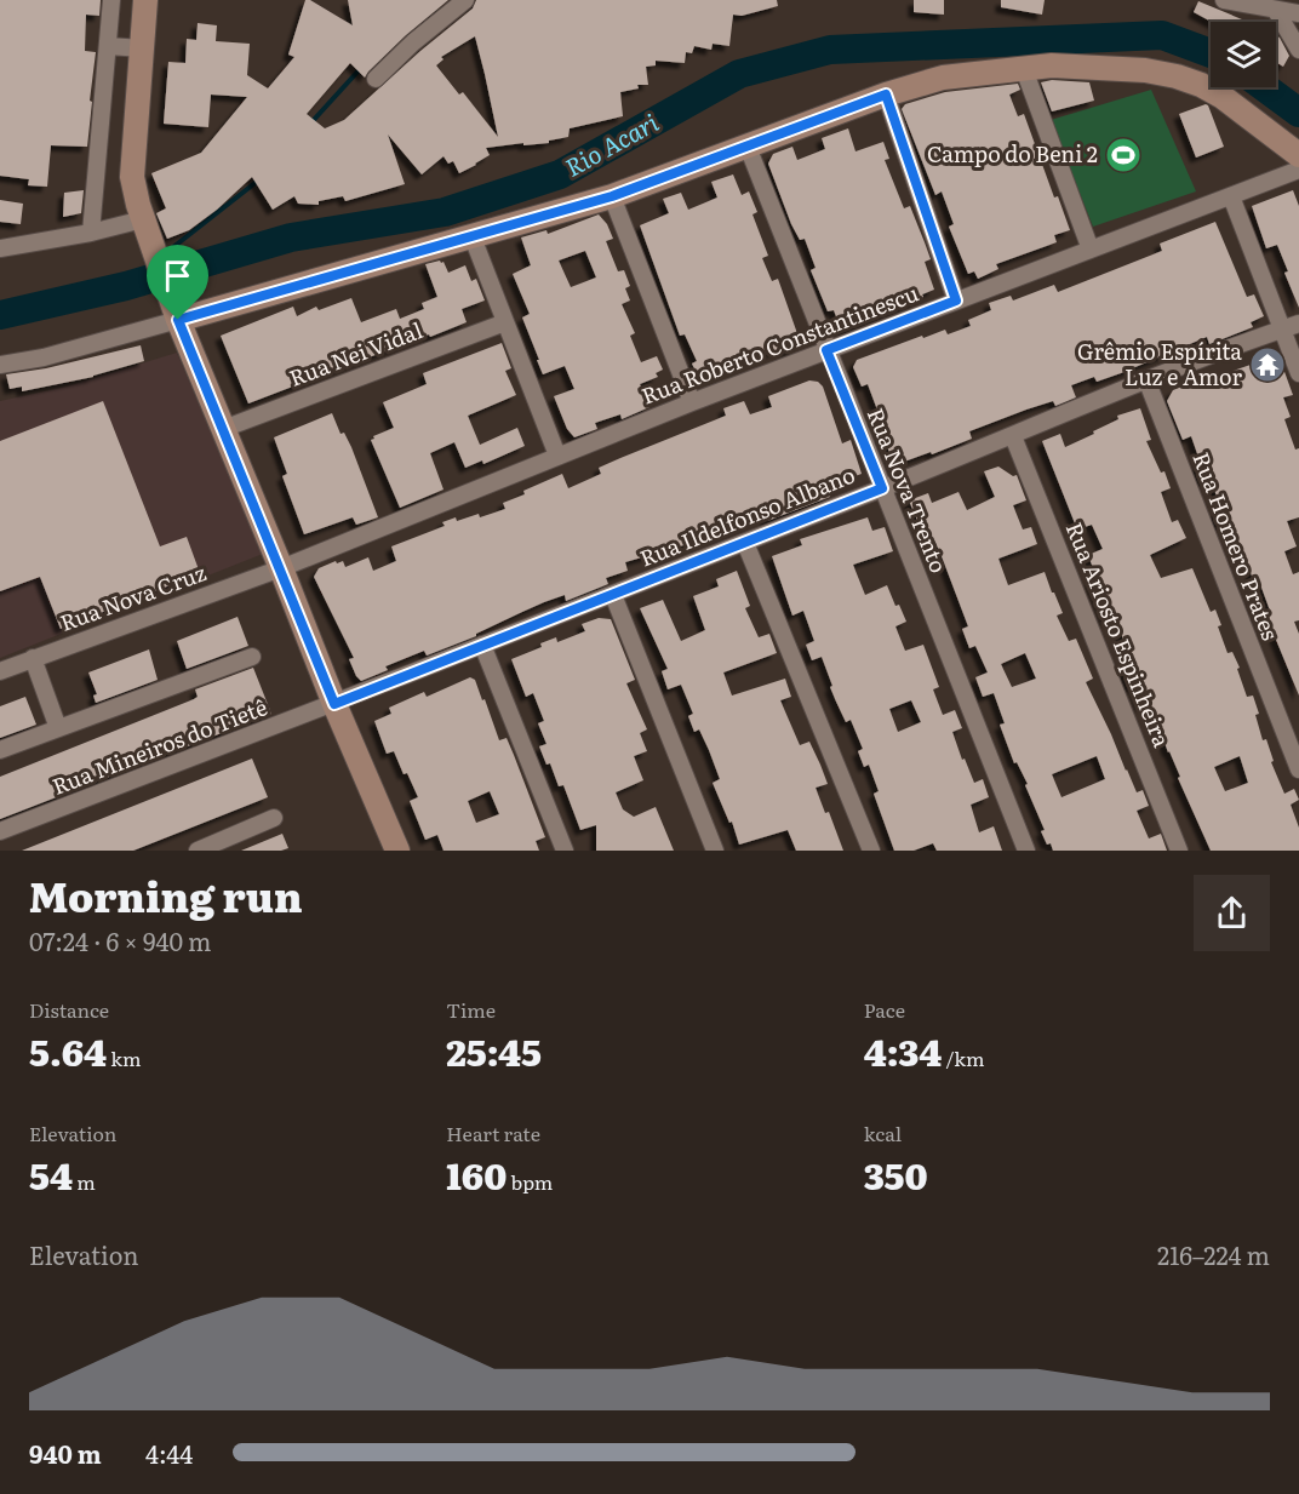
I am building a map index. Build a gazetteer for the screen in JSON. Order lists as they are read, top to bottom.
{
  "streets": {
    "street": [
      "Rua Roberto Constantinescu",
      "Rua Nei Vidal",
      "Rua Nova Trento",
      "Rua Ildelfonso Albano",
      "Rua Homero Prates",
      "Rua Nova Cruz",
      "Rua Ariosto Espinheira",
      "Rua Mineiros do Tietê"
    ]
  },
  "crossings": [
    ["Rua Roberto Constantinescu", "Rua Nova Trento"],
    ["Rua Roberto Constantinescu", "Rua Nova Cruz"],
    ["Rua Nova Trento", "Rua Ildelfonso Albano"],
    ["Rua Ildelfonso Albano", "Rua Homero Prates"],
    ["Rua Ildelfonso Albano", "Rua Ariosto Espinheira"],
    ["Rua Ildelfonso Albano", "Rua Mineiros do Tietê"]
  ],
  "water": ["Rio Acari"],
  "places": {
    "sports": ["Campo do Beni 2"],
    "temple": ["Grêmio Espírita Luz e Amor"]
  },
  "page": {
    "heading": ["Morning run", "07:24 · 6 × 940 m"],
    "stats": [
      ["Distance", "5.64 km"],
      ["Time", "25:45"],
      ["Pace", "4:34 /km"],
      ["Elevation", "54 m"],
      ["Heart rate", "160 bpm"],
      ["kcal", "350"]
    ],
    "chart": ["Elevation", "216–224 m"],
    "list": [
      {
        "name": "940 m",
        "note": "4:44"
      }
    ]
  }
}
